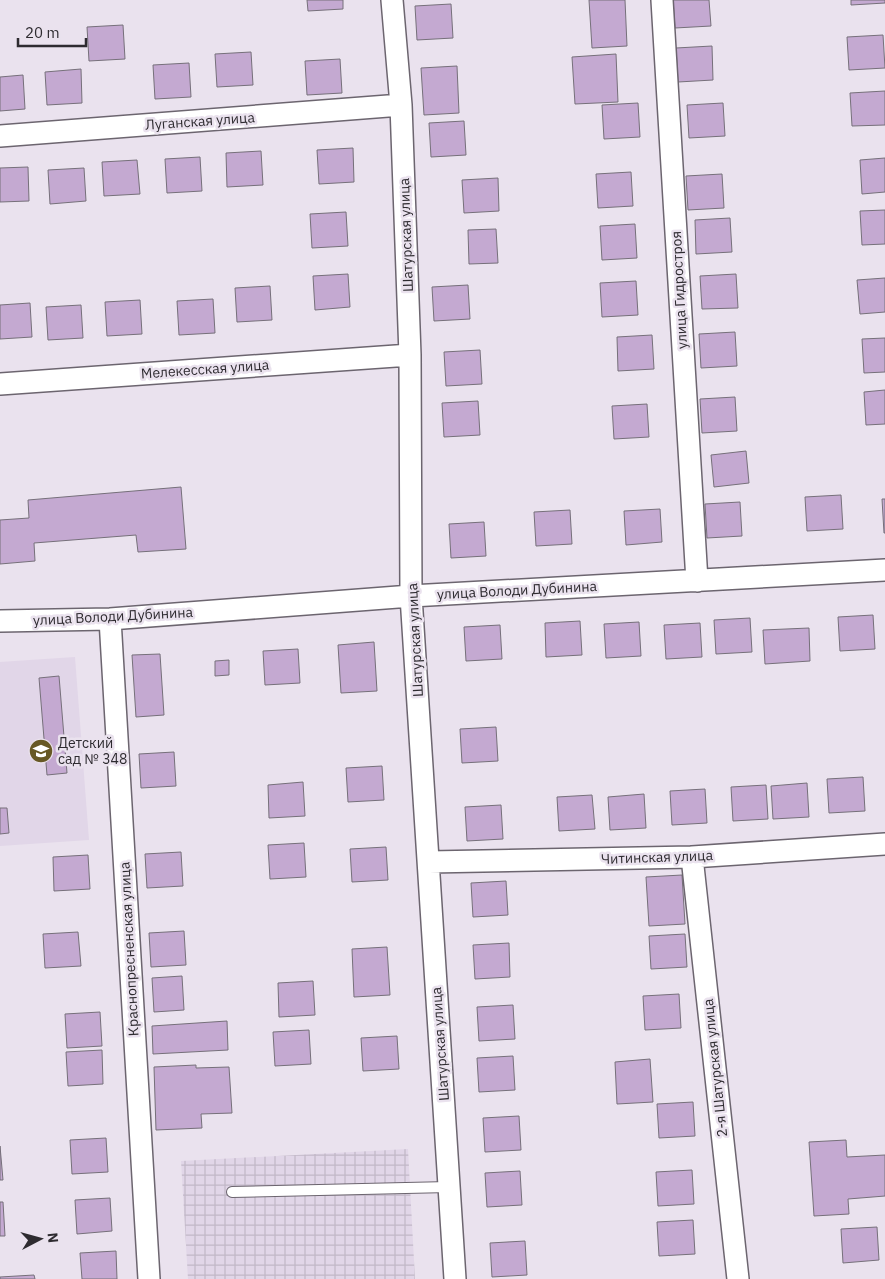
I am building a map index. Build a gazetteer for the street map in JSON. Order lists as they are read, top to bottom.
{
  "streets": {
    "street": [
      "Луганская улица",
      "Шатурская улица",
      "улица Гидростроя",
      "Мелекесская улица",
      "улица Володи Дубинина",
      "Читинская улица",
      "Краснопресненская улица",
      "2-я Шатурская улица"
    ]
  },
  "crossings": [
    ["Луганская улица", "Шатурская улица"],
    ["Шатурская улица", "Мелекесская улица"],
    ["Шатурская улица", "улица Володи Дубинина"],
    ["Шатурская улица", "Читинская улица"],
    ["улица Гидростроя", "улица Володи Дубинина"],
    ["улица Володи Дубинина", "Краснопресненская улица"],
    ["Читинская улица", "2-я Шатурская улица"]
  ],
  "places": {
    "school or university": ["Детский сад № 348"]
  },
  "scale_bar": "20 m",
  "north": "right"
}
